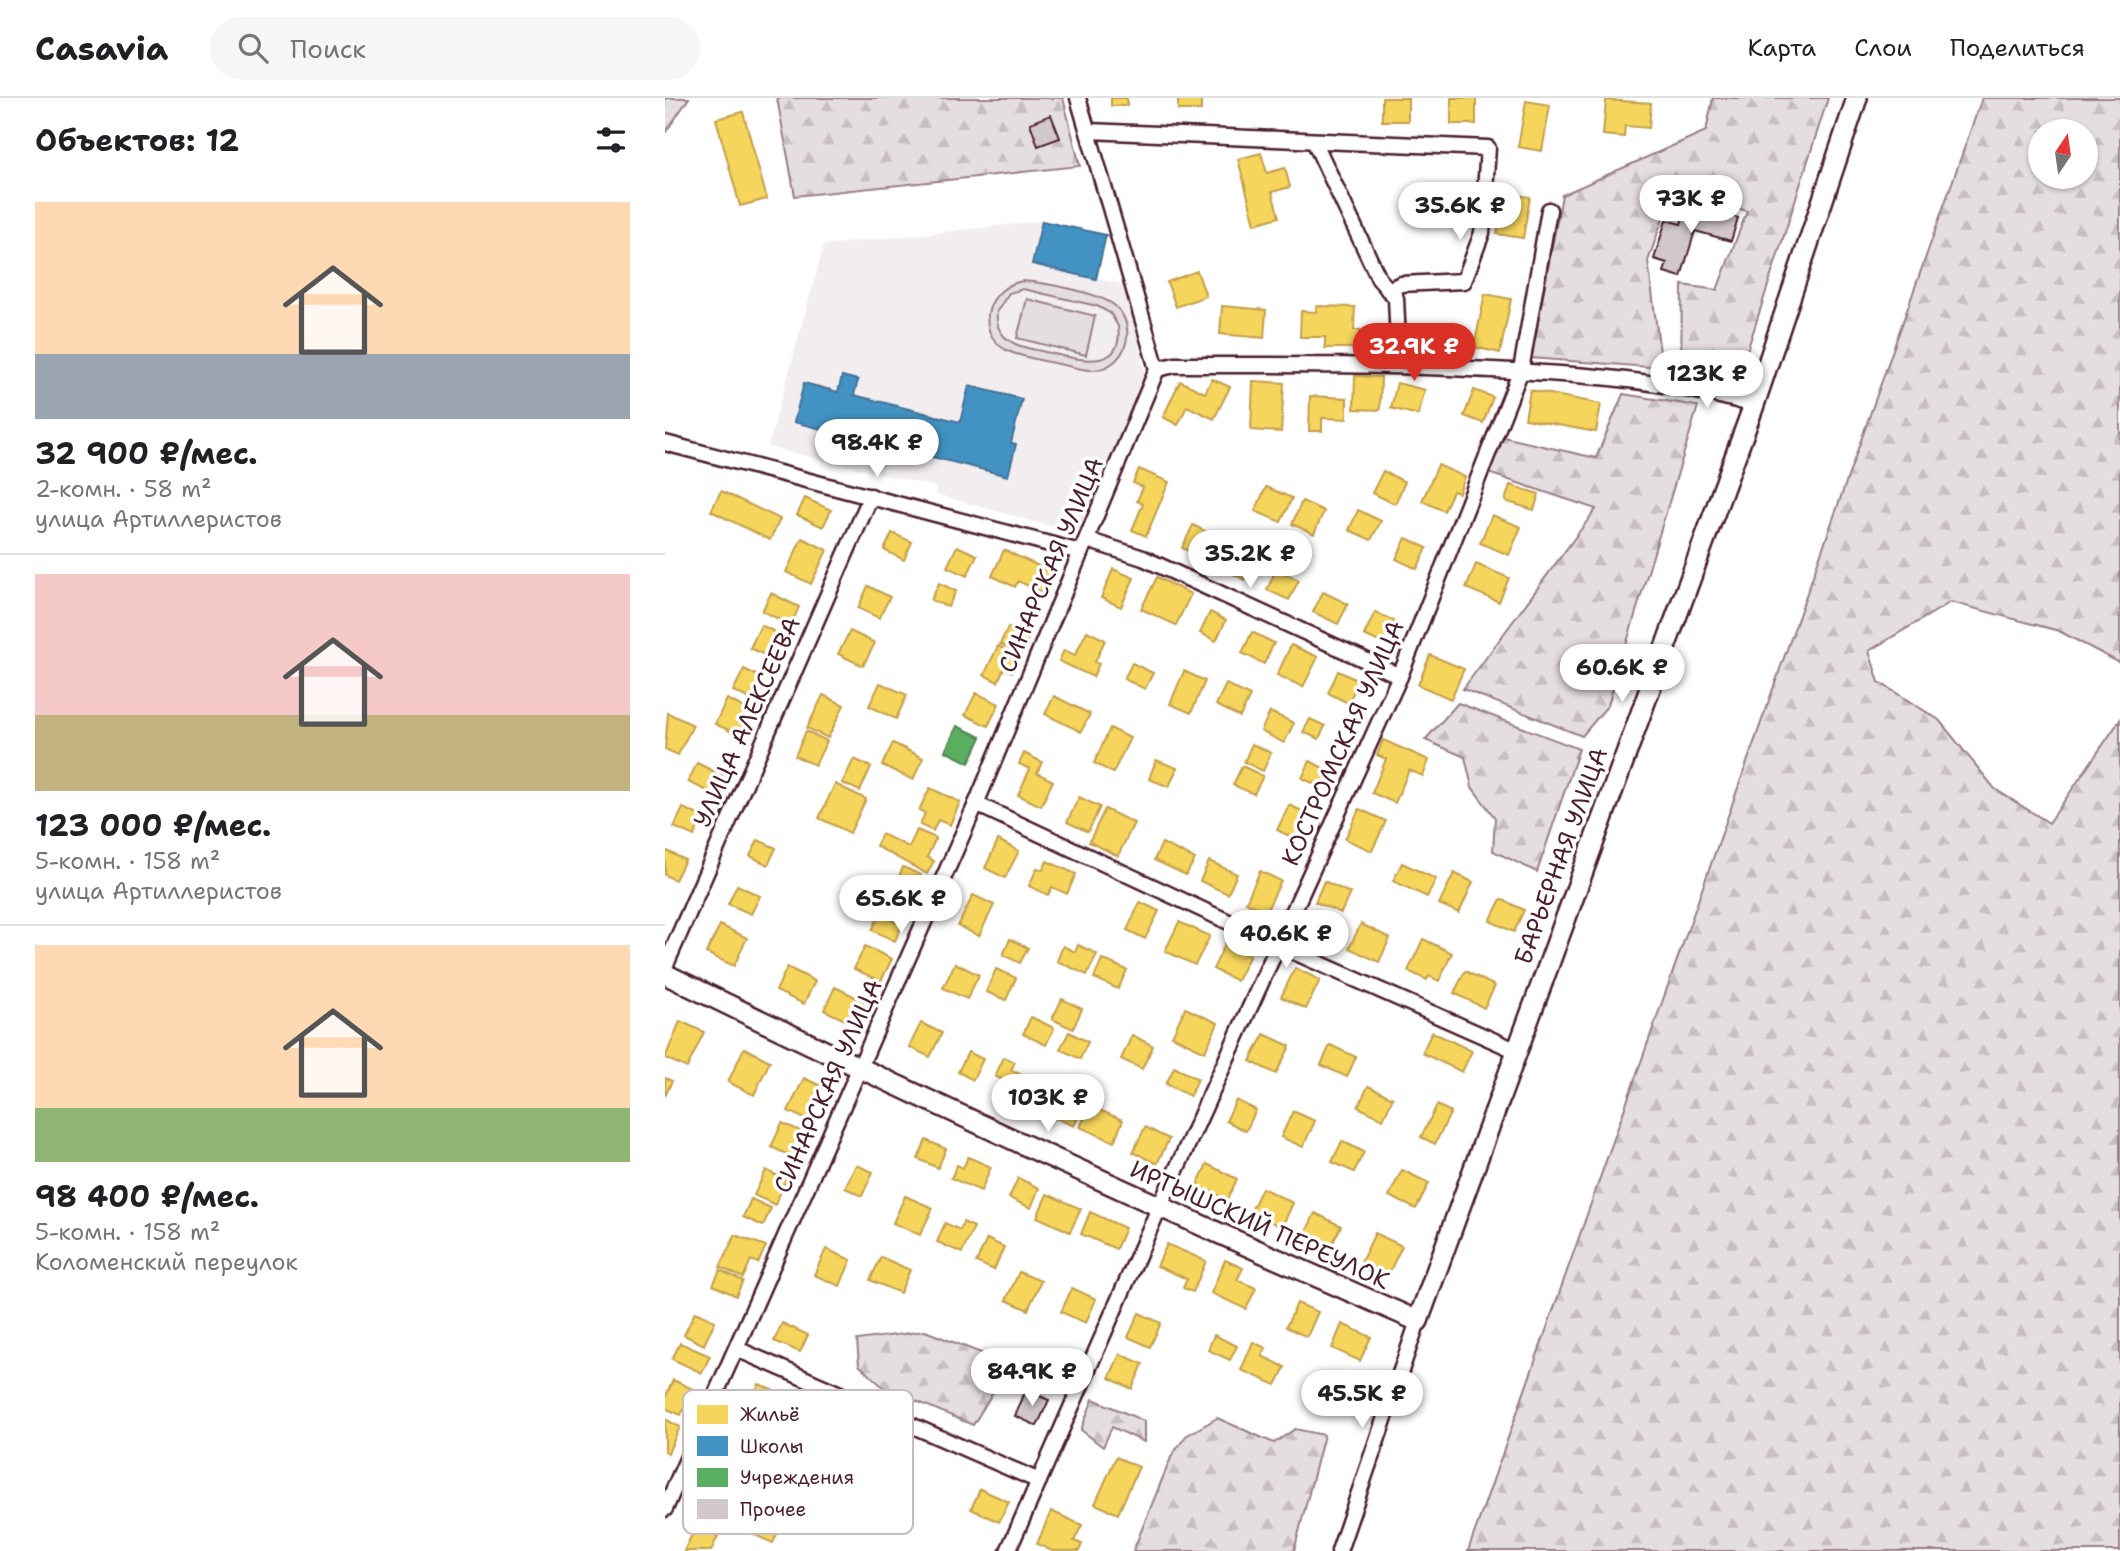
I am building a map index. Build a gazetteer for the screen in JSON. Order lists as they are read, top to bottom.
{
  "streets": {
    "street": [
      "СИНАРСКАЯ УЛИЦА",
      "УЛИЦА АЛЕКСЕЕВА",
      "КОСТРОМСКАЯ УЛИЦА",
      "БАРЬЕРНАЯ УЛИЦА",
      "ИРТЫШСКИЙ ПЕРЕУЛОК"
    ]
  },
  "crossings": [
    ["СИНАРСКАЯ УЛИЦА", "ИРТЫШСКИЙ ПЕРЕУЛОК"],
    ["КОСТРОМСКАЯ УЛИЦА", "ИРТЫШСКИЙ ПЕРЕУЛОК"],
    ["БАРЬЕРНАЯ УЛИЦА", "ИРТЫШСКИЙ ПЕРЕУЛОК"]
  ],
  "legend": [
    "Жильё",
    "Школы",
    "Учреждения",
    "Прочее"
  ],
  "north": "top",
  "page": {
    "header": "Casavia",
    "search": "Поиск",
    "nav": ["Карта", "Слои", "Поделиться"],
    "heading": "Объектов: 12",
    "price": [
      "73K ₽",
      "35.6K ₽",
      "32.9K ₽",
      "123K ₽",
      "98.4K ₽",
      "35.2K ₽",
      "60.6K ₽",
      "65.6K ₽",
      "40.6K ₽",
      "103K ₽",
      "84.9K ₽",
      "45.5K ₽"
    ],
    "list": [
      {
        "name": "32 900 ₽/мес.",
        "note": "2-комн. · 58 m² · улица Артиллеристов"
      },
      {
        "name": "123 000 ₽/мес.",
        "note": "5-комн. · 158 m² · улица Артиллеристов"
      },
      {
        "name": "98 400 ₽/мес.",
        "note": "5-комн. · 158 m² · Коломенский переулок"
      }
    ]
  }
}
